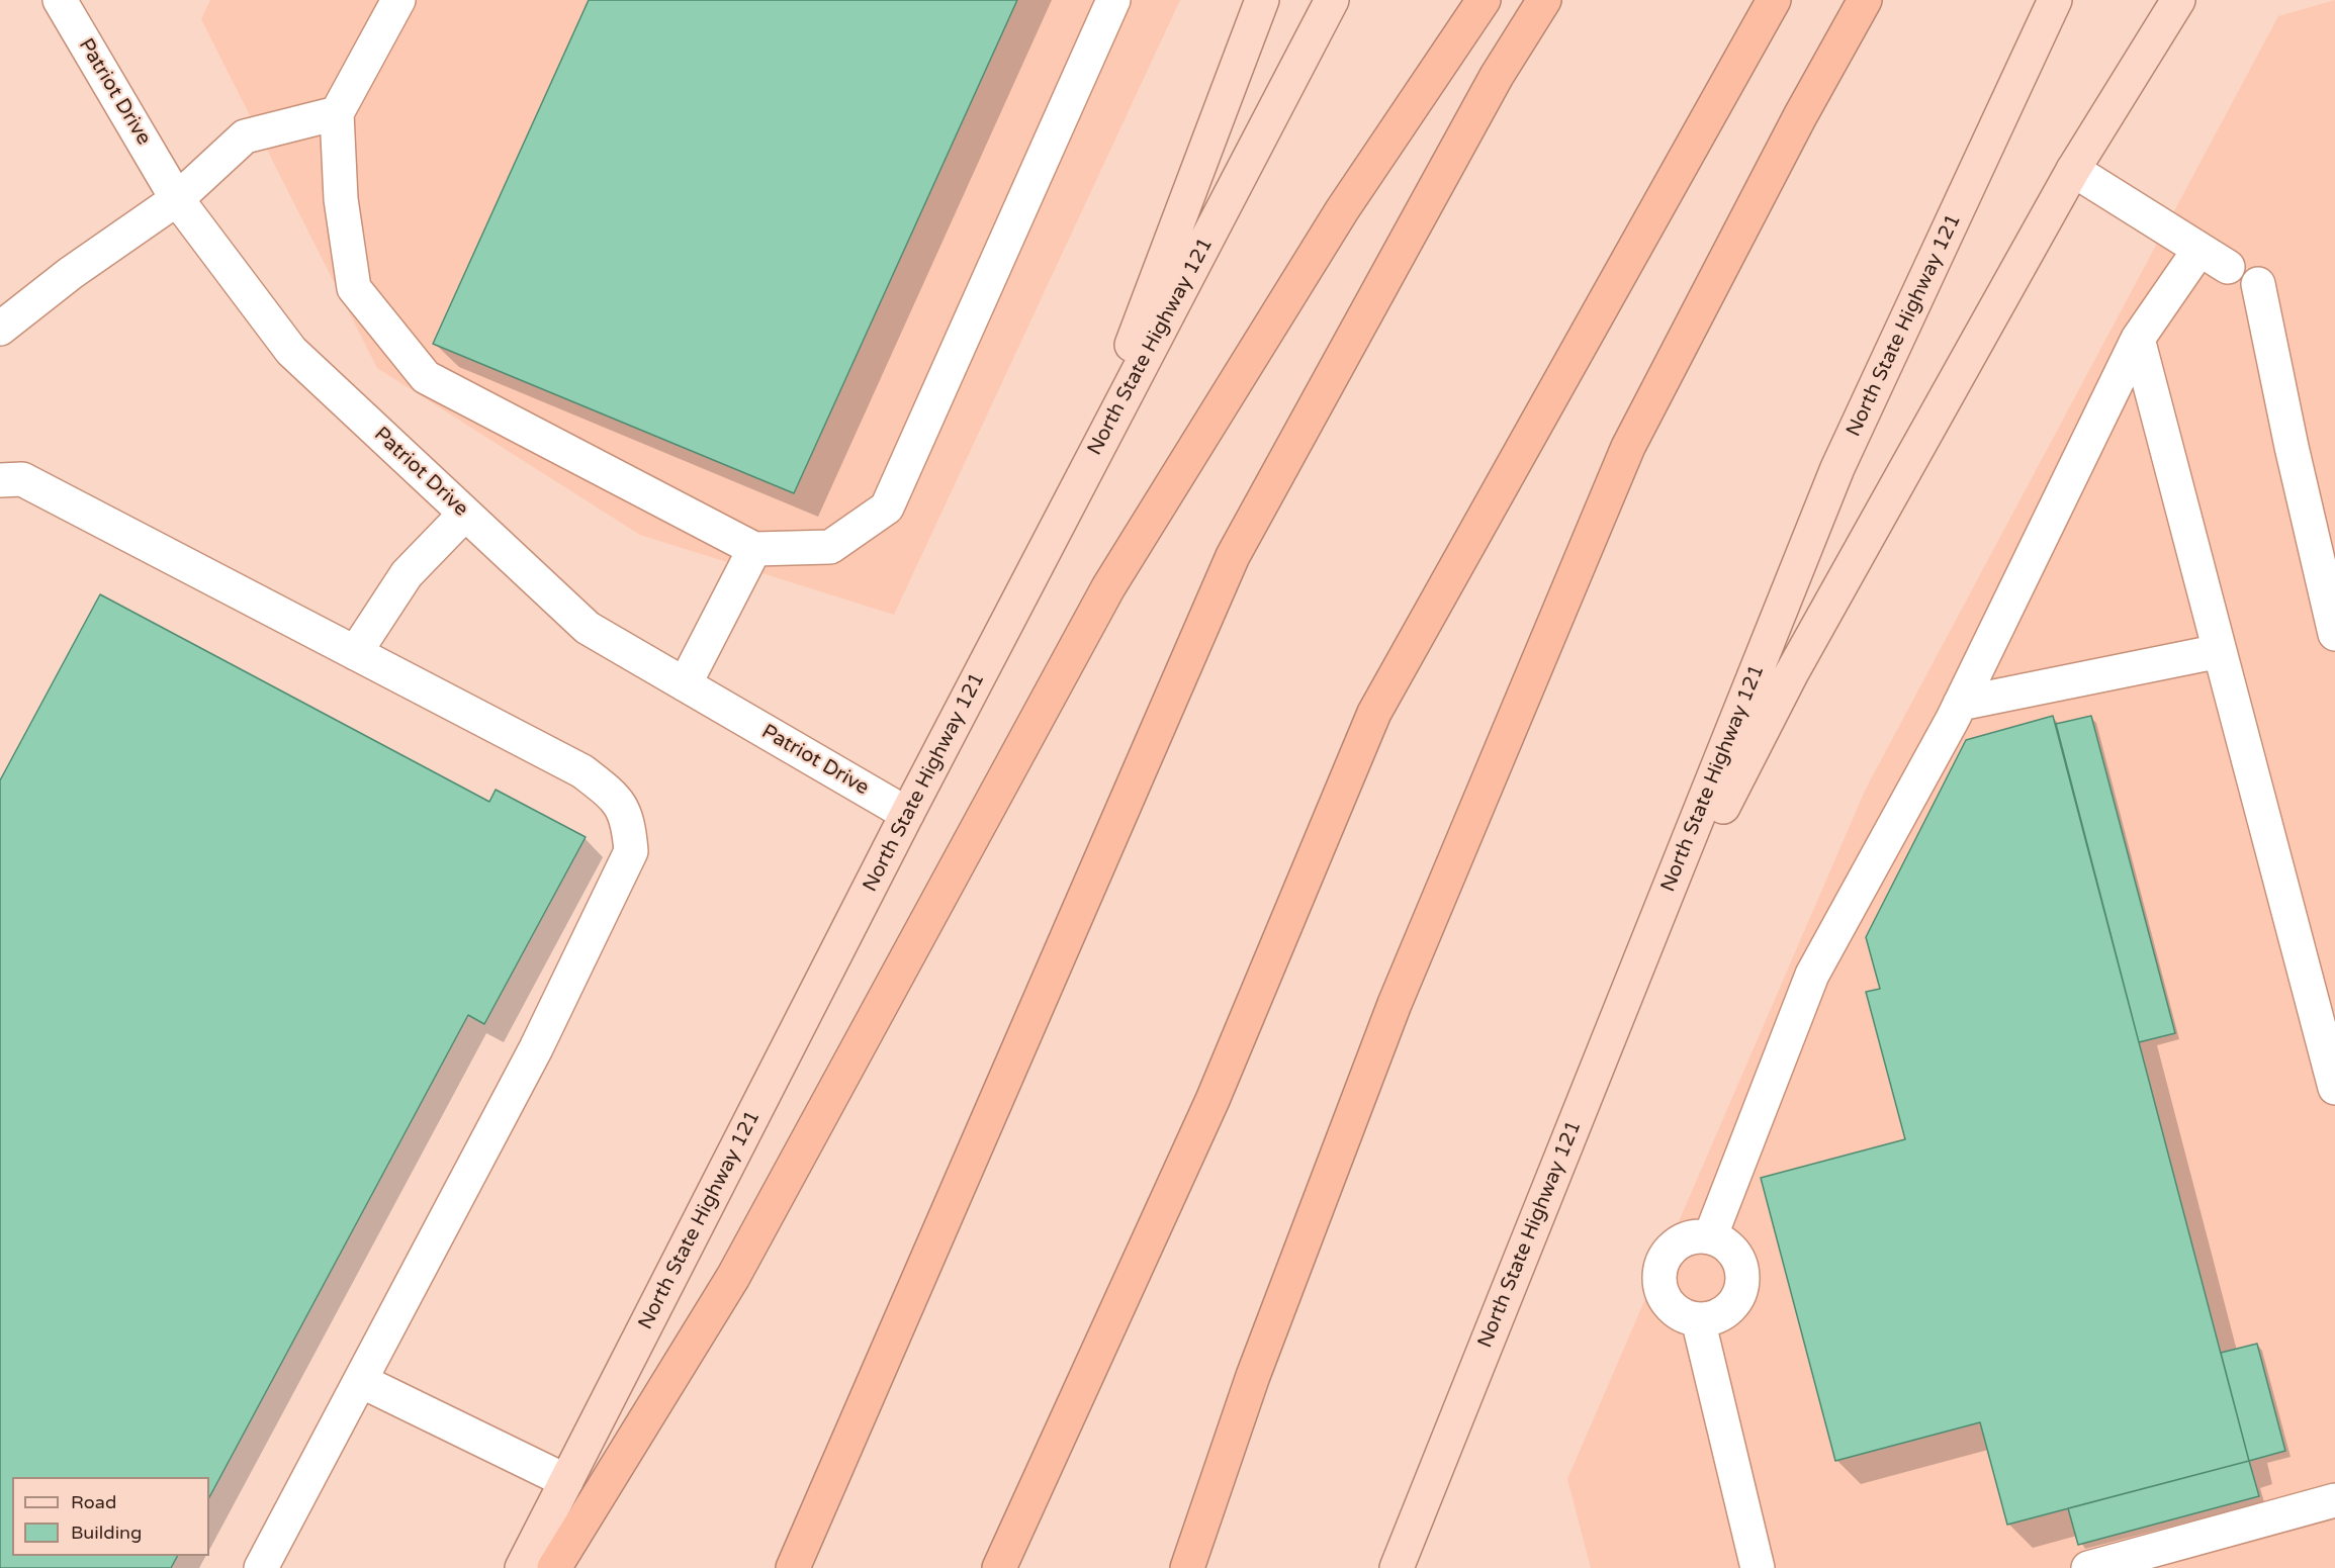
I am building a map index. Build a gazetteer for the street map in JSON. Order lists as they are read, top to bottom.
{
  "streets": {
    "main road": ["North State Highway 121"],
    "street": ["Patriot Drive"]
  },
  "crossings": [
    ["Patriot Drive", "North State Highway 121"]
  ],
  "legend": ["Road", "Building"]
}
